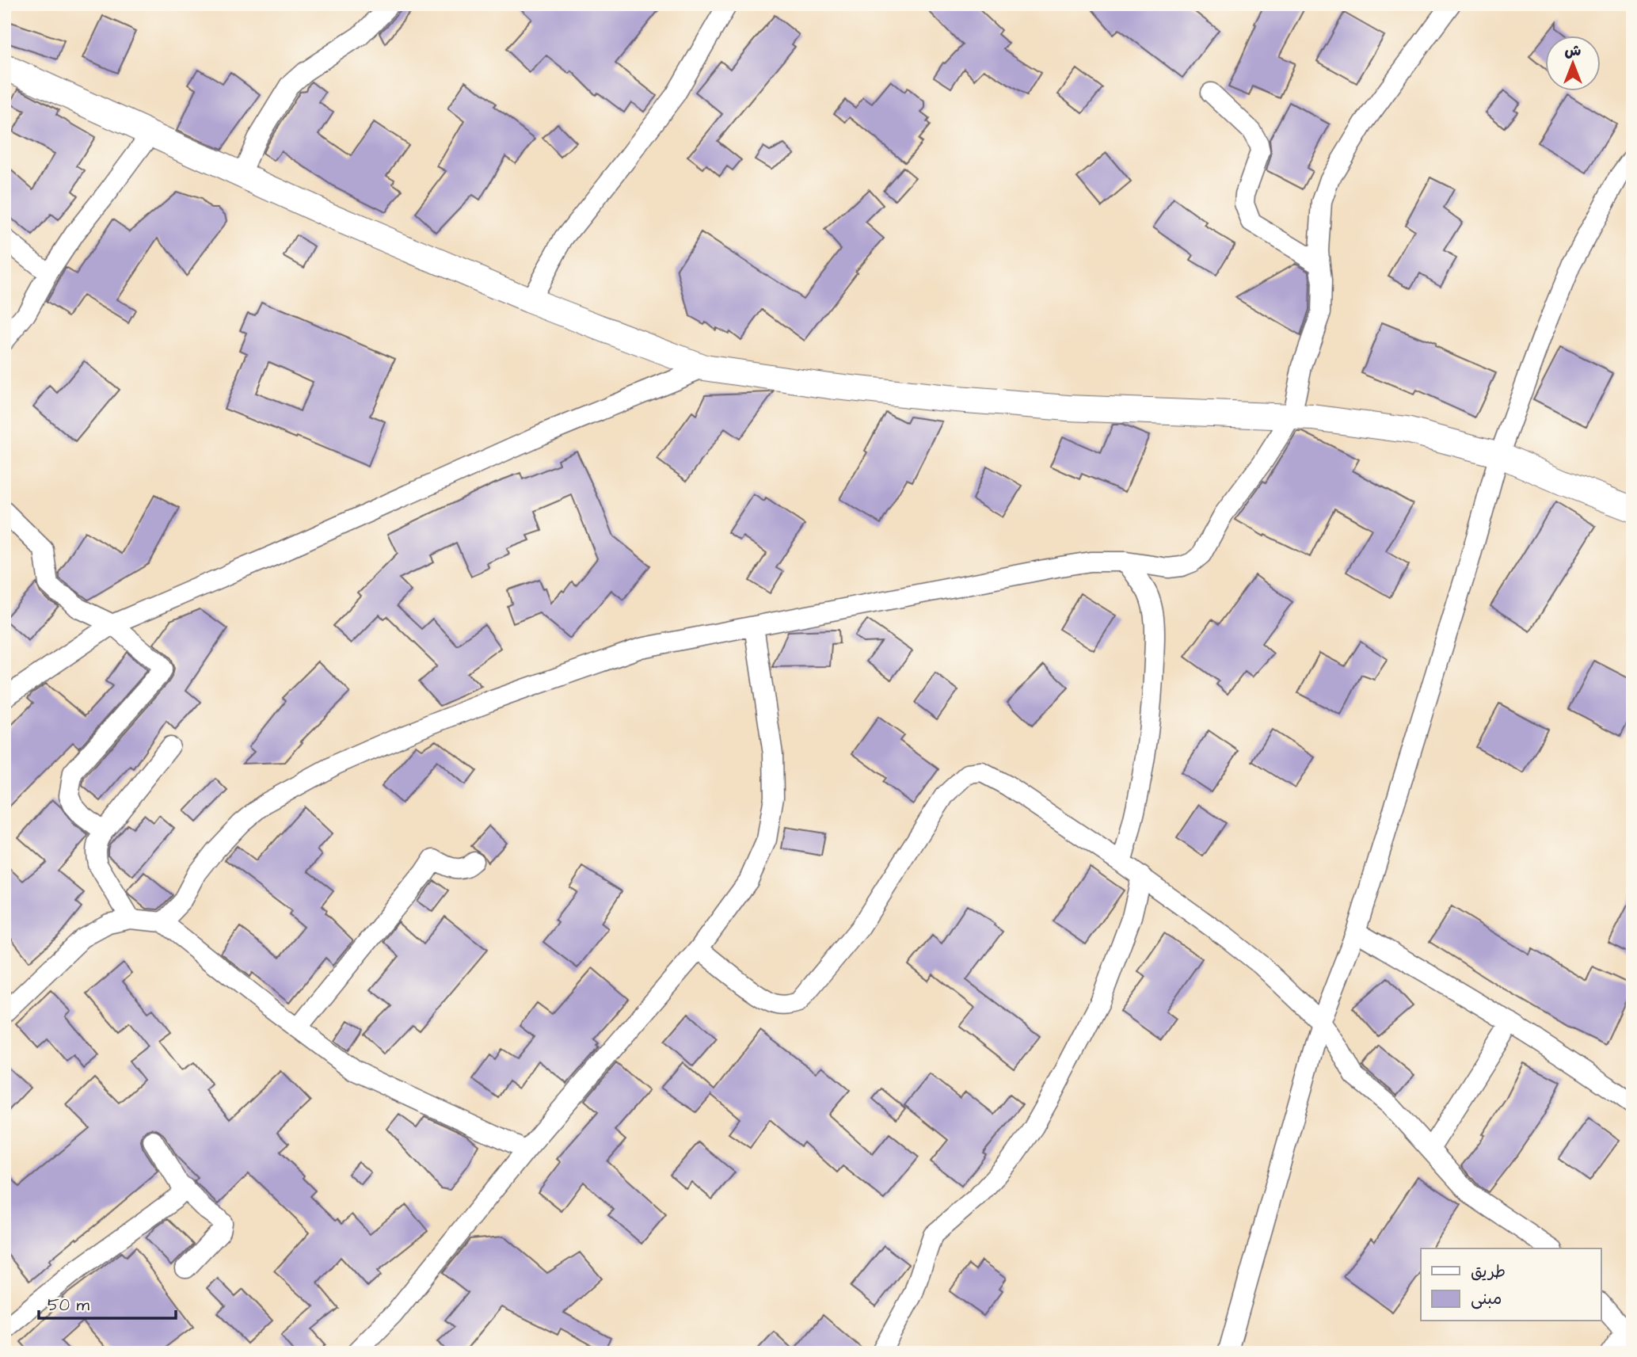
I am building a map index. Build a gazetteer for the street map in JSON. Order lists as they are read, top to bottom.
{
  "legend": ["طريق", "مبنى"],
  "scale_bar": "50 m",
  "north": "top"
}
